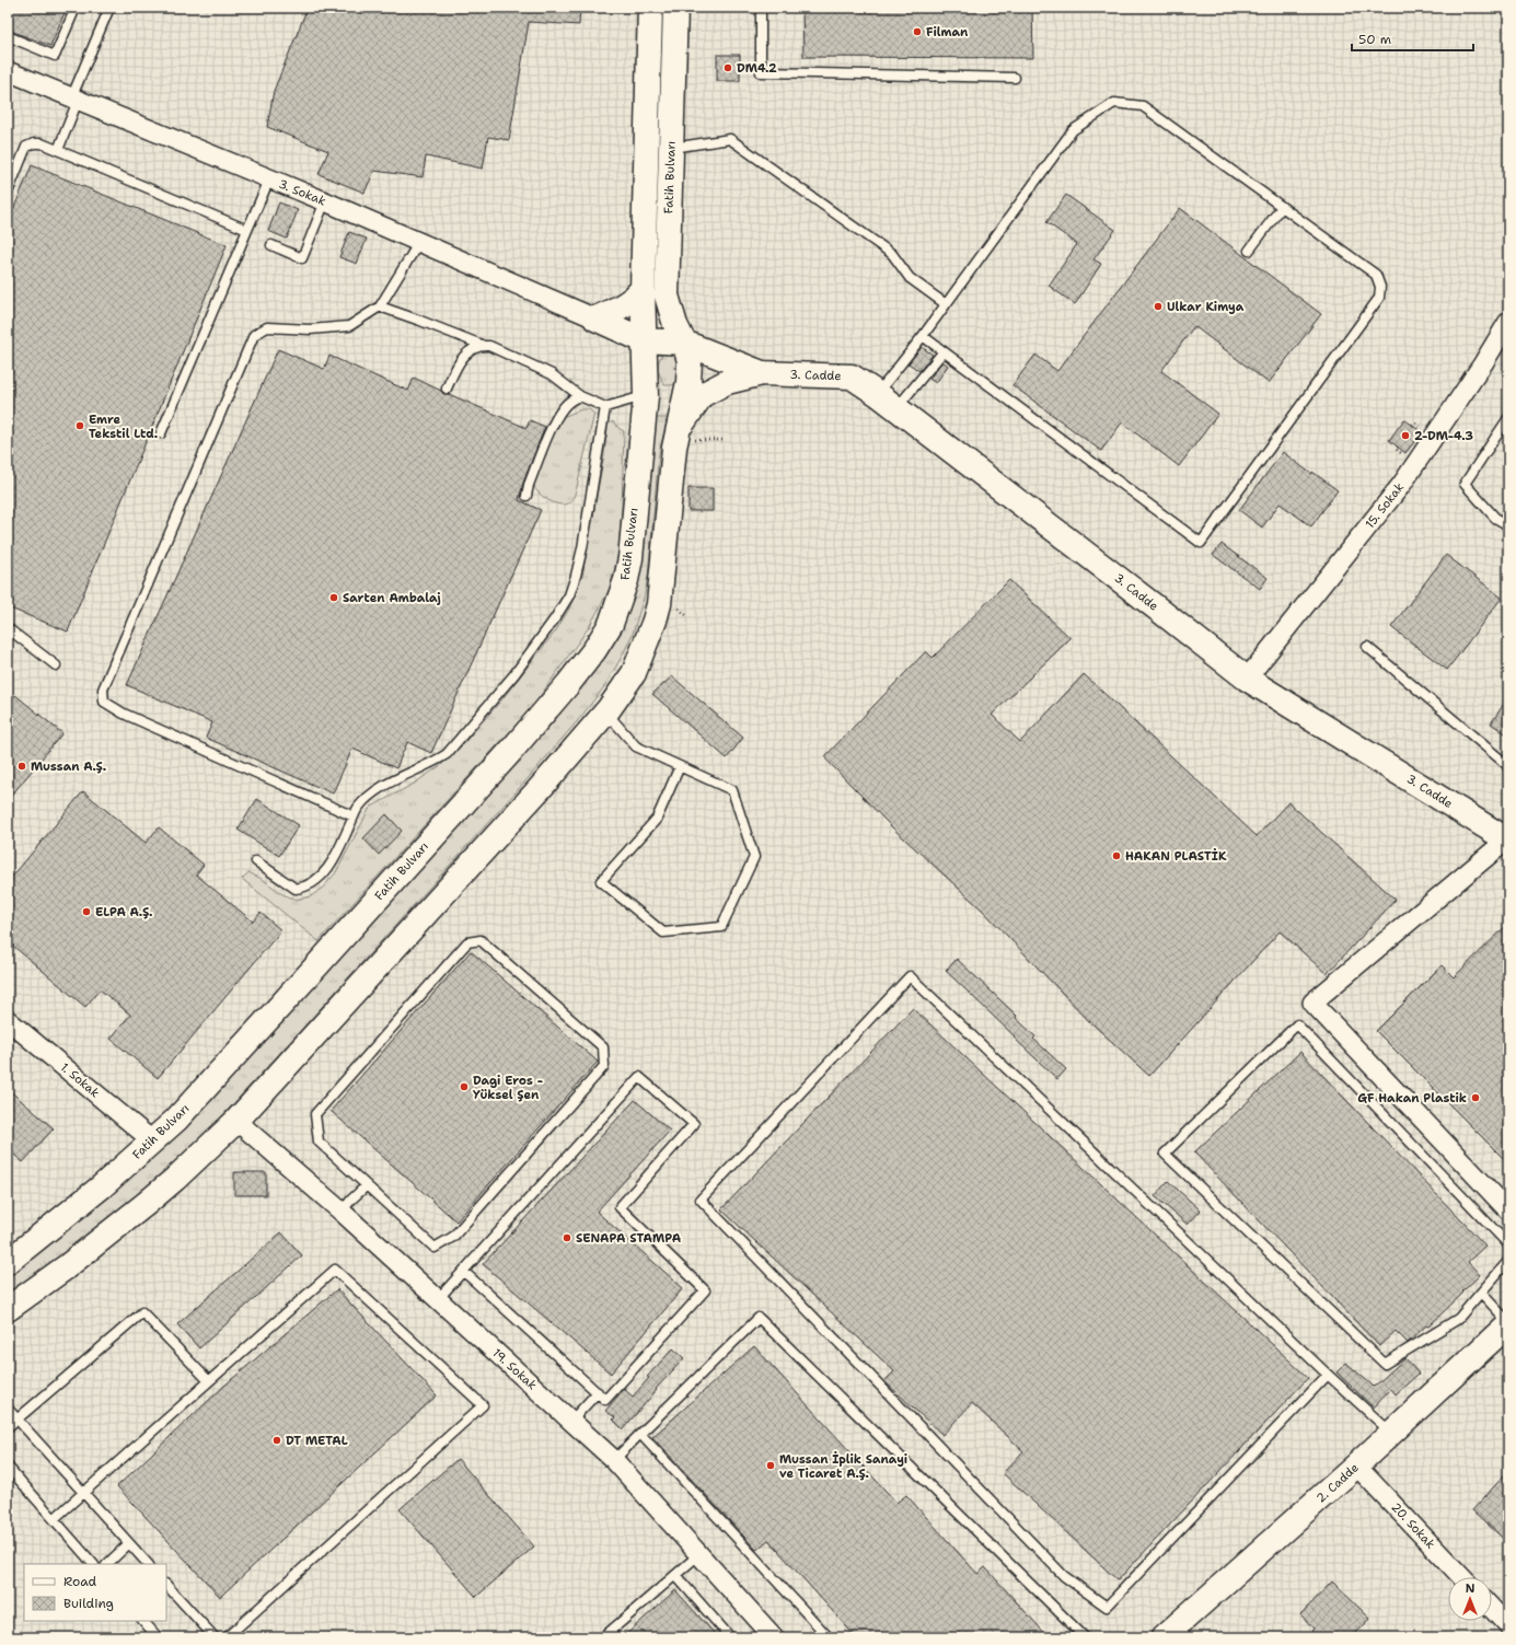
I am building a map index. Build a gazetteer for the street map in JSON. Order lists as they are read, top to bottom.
{
  "streets": {
    "main road": ["Fatih Bulvarı", "3. Cadde", "2. Cadde"],
    "street": [
      "3. Sokak",
      "15. Sokak",
      "1. Sokak",
      "19. Sokak",
      "20. Sokak"
    ]
  },
  "crossings": [
    ["Fatih Bulvarı", "1. Sokak"],
    ["Fatih Bulvarı", "19. Sokak"],
    ["3. Cadde", "15. Sokak"],
    ["2. Cadde", "20. Sokak"]
  ],
  "places": [
    "Filman",
    "DM4.2",
    "Ulkar Kimya",
    "Emre Tekstil Ltd.",
    "2-DM-4.3",
    "Sarten Ambalaj",
    "Mussan A.Ş.",
    "HAKAN PLASTİK",
    "ELPA A.Ş.",
    "Dagi Eros - Yüksel Şen",
    "GF Hakan Plastik",
    "SENAPA STAMPA",
    "DT METAL",
    "Mussan İplik Sanayi ve Ticaret A.Ş."
  ],
  "legend": ["Road", "Building"],
  "scale_bar": "50 m",
  "north": "top"
}
